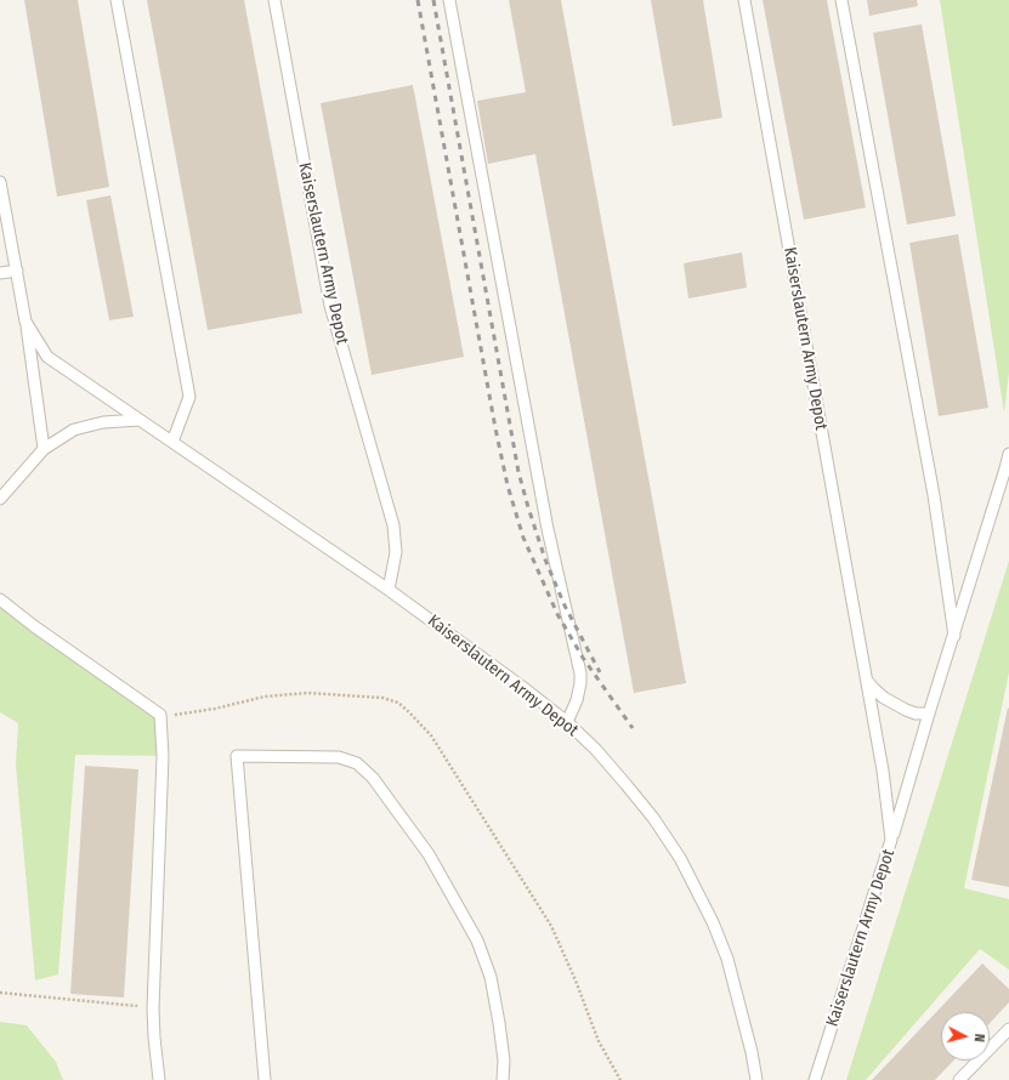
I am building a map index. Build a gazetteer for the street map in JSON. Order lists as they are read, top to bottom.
{
  "streets": {
    "lane": ["Kaiserslautern Army Depot"]
  },
  "north": "right"
}
